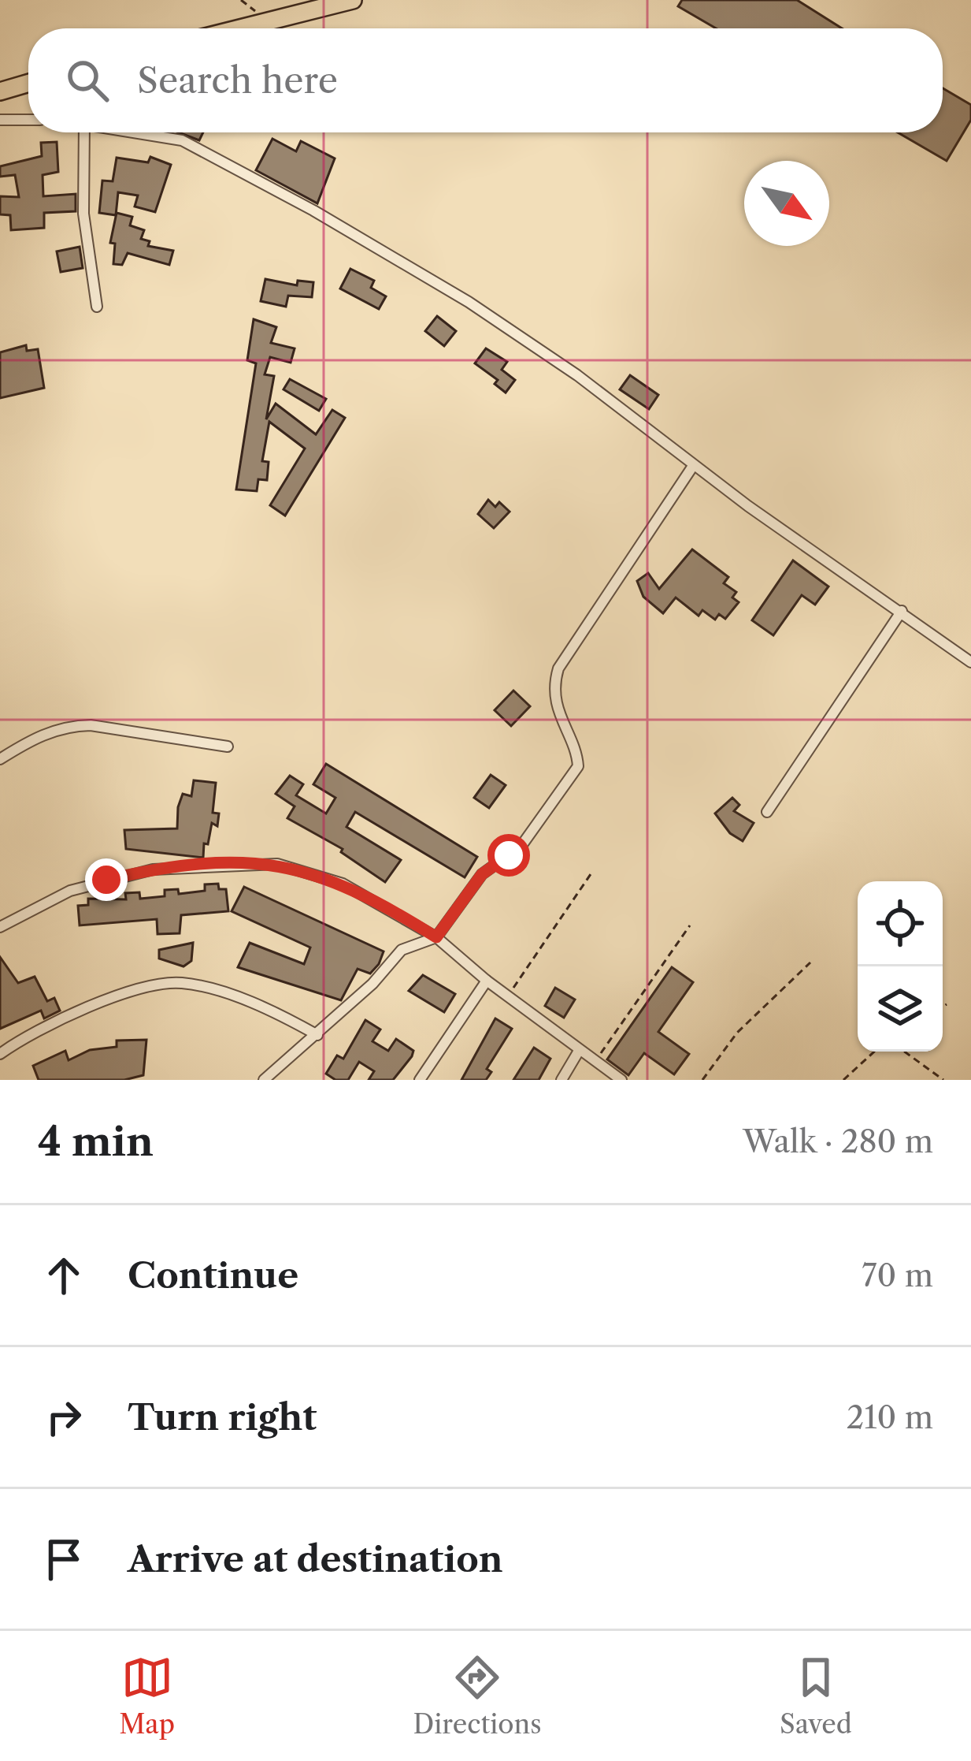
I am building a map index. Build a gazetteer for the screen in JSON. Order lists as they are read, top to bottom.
{
  "north": "bottom right",
  "page": {
    "search": "Search here",
    "heading": ["4 min", "Walk · 280 m"],
    "list": [
      ["Continue", "70 m"],
      ["Turn right", "210 m"],
      "Arrive at destination"
    ],
    "nav": ["Map", "Directions", "Saved"]
  }
}
